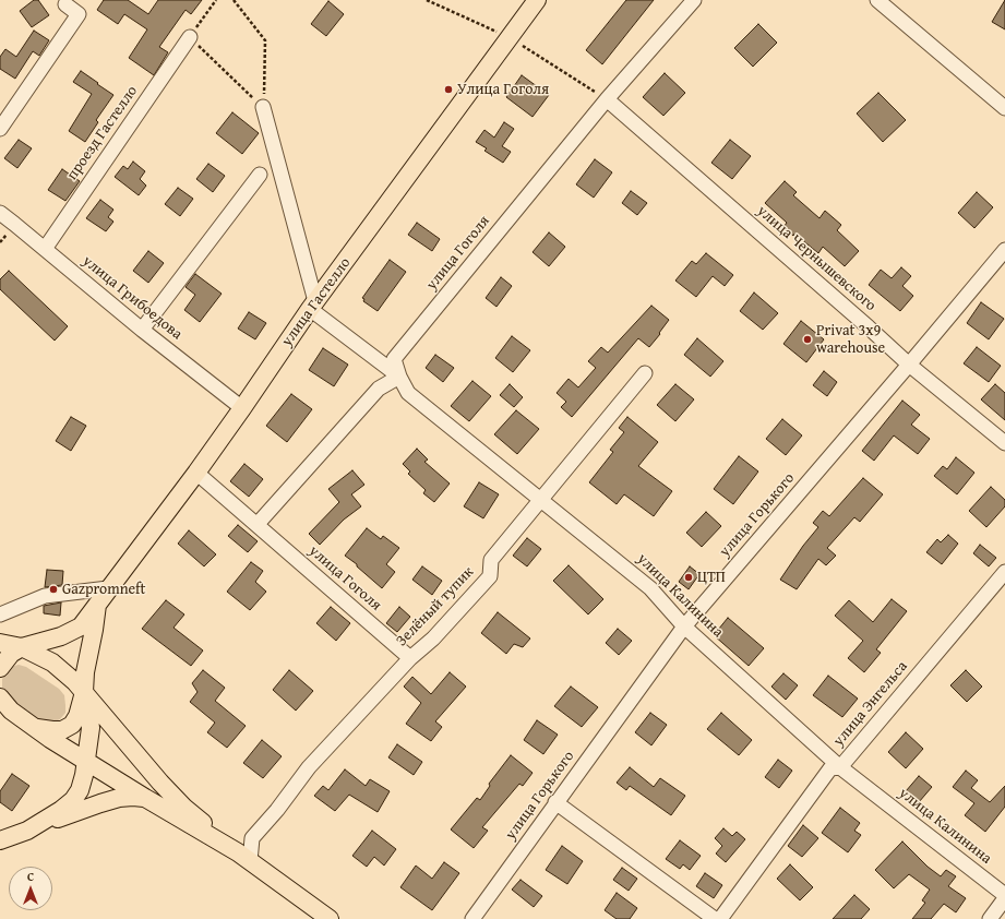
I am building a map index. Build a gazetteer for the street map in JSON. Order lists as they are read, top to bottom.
{
  "streets": {
    "main road": ["улица Гастелло"],
    "street": [
      "проезд Гастелло",
      "улица Гоголя",
      "улица Чернышевского",
      "улица Грибоедова",
      "улица Горького",
      "улица Калинина",
      "Зелёный тупик",
      "улица Энгельса"
    ]
  },
  "crossings": [
    ["проезд Гастелло", "улица Грибоедова"],
    ["улица Гоголя", "улица Чернышевского"],
    ["улица Гоголя", "улица Гастелло"],
    ["улица Гоголя", "улица Калинина"],
    ["улица Гоголя", "Зелёный тупик"],
    ["улица Чернышевского", "улица Горького"],
    ["улица Грибоедова", "улица Гастелло"],
    ["улица Гастелло", "улица Калинина"],
    ["улица Горького", "улица Калинина"],
    ["улица Калинина", "Зелёный тупик"],
    ["улица Калинина", "улица Энгельса"]
  ],
  "places": [
    "Улица Гоголя",
    "Privat 3x9 warehouse",
    "ЦТП",
    "Gazpromneft"
  ],
  "north": "top"
}
